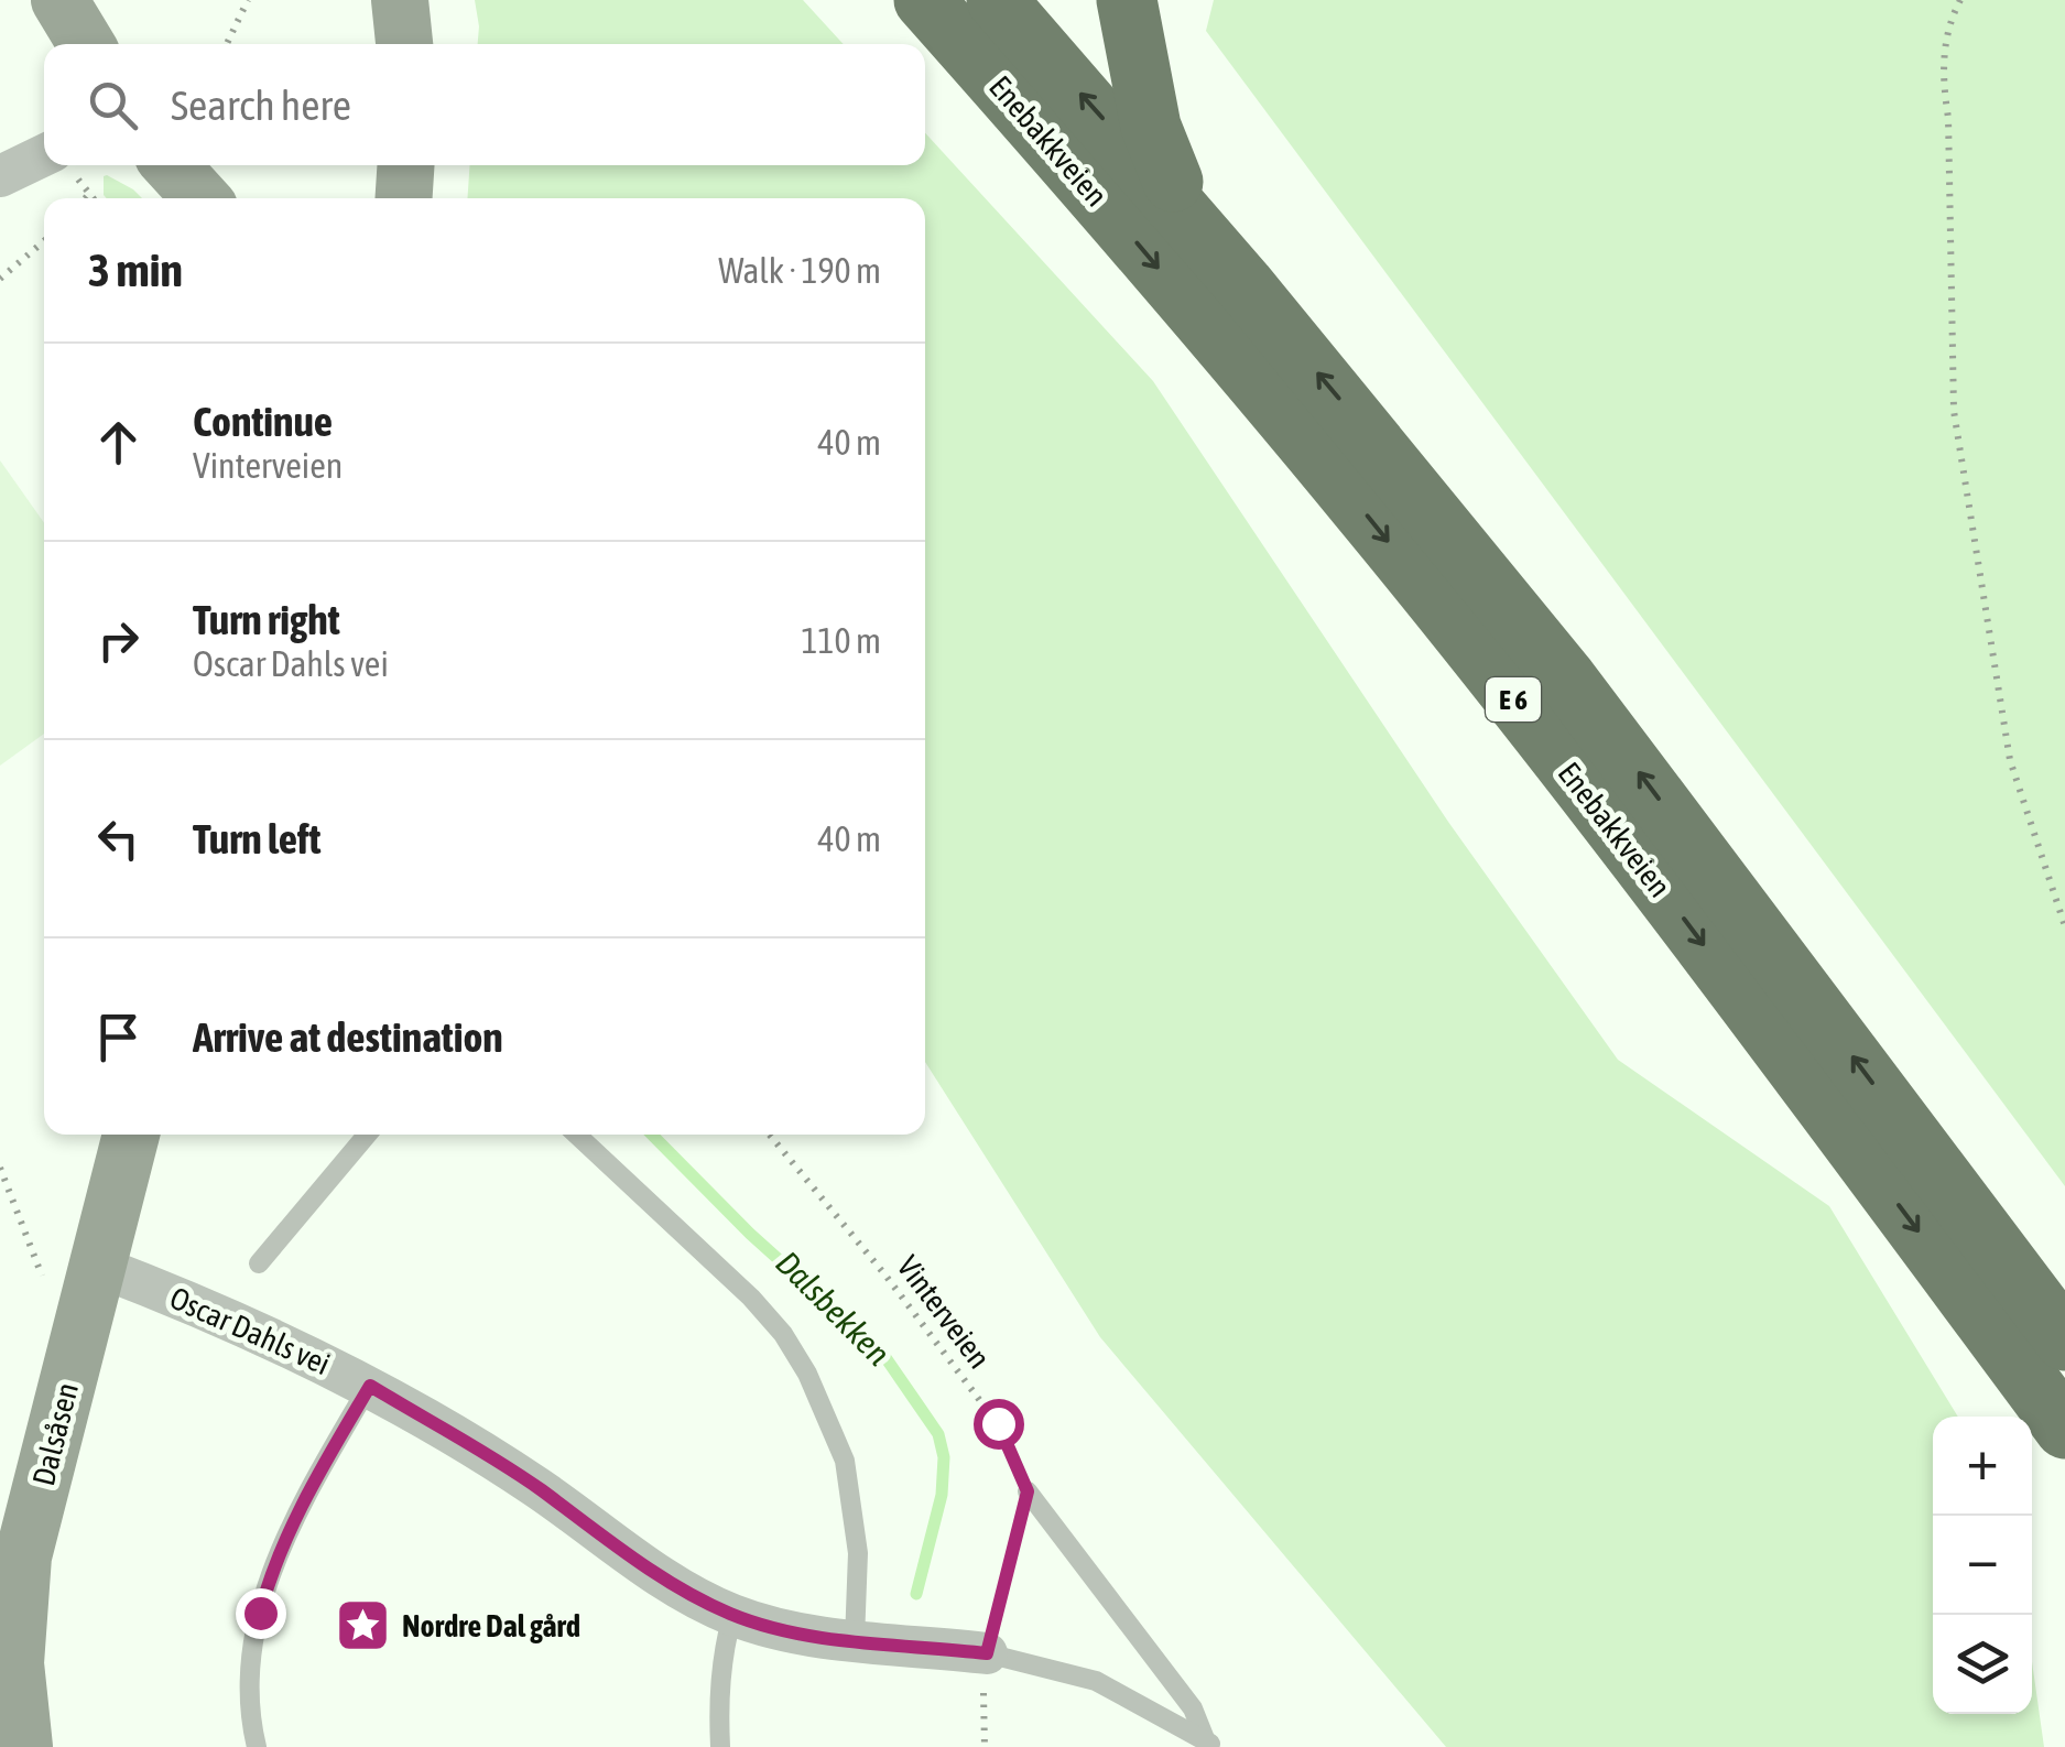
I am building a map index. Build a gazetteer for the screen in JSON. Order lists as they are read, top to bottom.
{
  "streets": {
    "highway": ["Enebakkveien", "E 6"],
    "street": ["Oscar Dahls vei", "Dalsåsen"],
    "path": ["Vinterveien"]
  },
  "crossings": [
    ["Enebakkveien", "E 6"],
    ["Oscar Dahls vei", "Dalsåsen"]
  ],
  "water": ["Dalsbekken"],
  "places": {
    "place": ["Nordre Dal gård"]
  },
  "page": {
    "search": "Search here",
    "heading": ["3 min", "Walk · 190 m"],
    "list": [
      ["Continue", "Vinterveien", "40 m"],
      ["Turn right", "Oscar Dahls vei", "110 m"],
      ["Turn left", "40 m"],
      "Arrive at destination"
    ],
    "map_buttons": ["+", "−"]
  }
}
